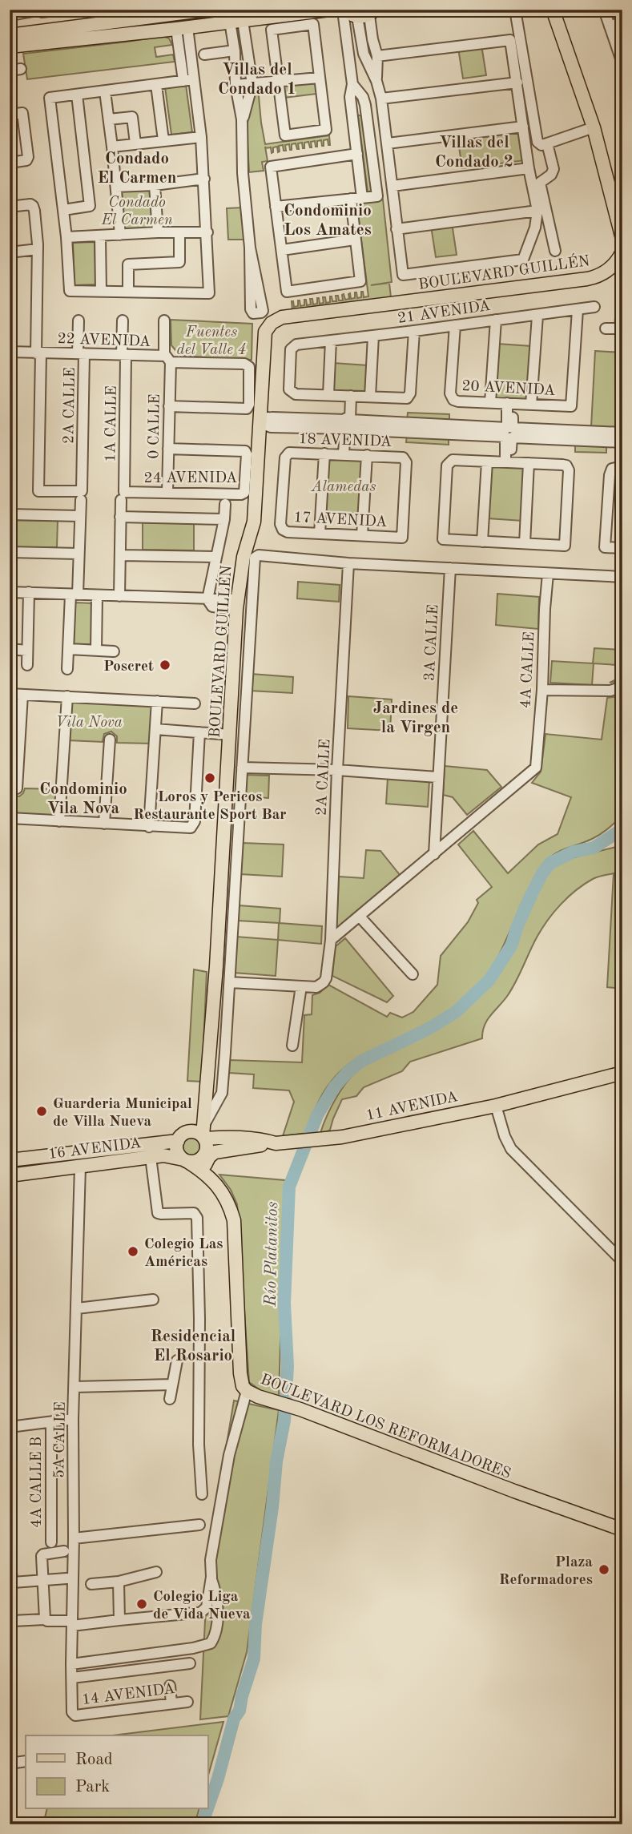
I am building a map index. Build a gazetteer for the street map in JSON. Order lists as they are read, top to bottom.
{
  "streets": {
    "main road": [
      "BOULEVARD GUILLÉN",
      "11 AVENIDA",
      "16 AVENIDA",
      "BOULEVARD LOS REFORMADORES"
    ],
    "street": [
      "21 AVENIDA",
      "22 AVENIDA",
      "20 AVENIDA",
      "2A CALLE",
      "1A CALLE",
      "0 CALLE",
      "18 AVENIDA",
      "24 AVENIDA",
      "17 AVENIDA",
      "3A CALLE",
      "4A CALLE",
      "5A CALLE",
      "4A CALLE B",
      "14 AVENIDA"
    ]
  },
  "crossings": [
    ["BOULEVARD GUILLÉN", "11 AVENIDA"],
    ["BOULEVARD GUILLÉN", "16 AVENIDA"],
    ["BOULEVARD GUILLÉN", "BOULEVARD LOS REFORMADORES"],
    ["21 AVENIDA", "20 AVENIDA"],
    ["22 AVENIDA", "2A CALLE"],
    ["22 AVENIDA", "1A CALLE"],
    ["22 AVENIDA", "0 CALLE"],
    ["1A CALLE", "24 AVENIDA"],
    ["0 CALLE", "24 AVENIDA"],
    ["18 AVENIDA", "17 AVENIDA"],
    ["3A CALLE", "4A CALLE"],
    ["11 AVENIDA", "16 AVENIDA"],
    ["16 AVENIDA", "BOULEVARD LOS REFORMADORES"],
    ["16 AVENIDA", "5A CALLE"],
    ["5A CALLE", "14 AVENIDA"]
  ],
  "districts": [
    "Villas del Condado 1",
    "Villas del Condado 2",
    "Condado El Carmen",
    "Condominio Los Amates",
    "Jardines de la Virgen",
    "Condominio Vila Nova",
    "Residencial El Rosario"
  ],
  "water": ["Río Platanitos"],
  "parks": [
    "Condado El Carmen",
    "Fuentes del Valle 4",
    "Alamedas",
    "Vila Nova"
  ],
  "places": [
    "Poscret",
    "Loros y Pericos Restaurante Sport Bar",
    "Guarderia Municipal de Villa Nueva",
    "Colegio Las Américas",
    "Plaza Reformadores",
    "Colegio Liga de Vida Nueva"
  ],
  "legend": ["Road", "Park"]
}
